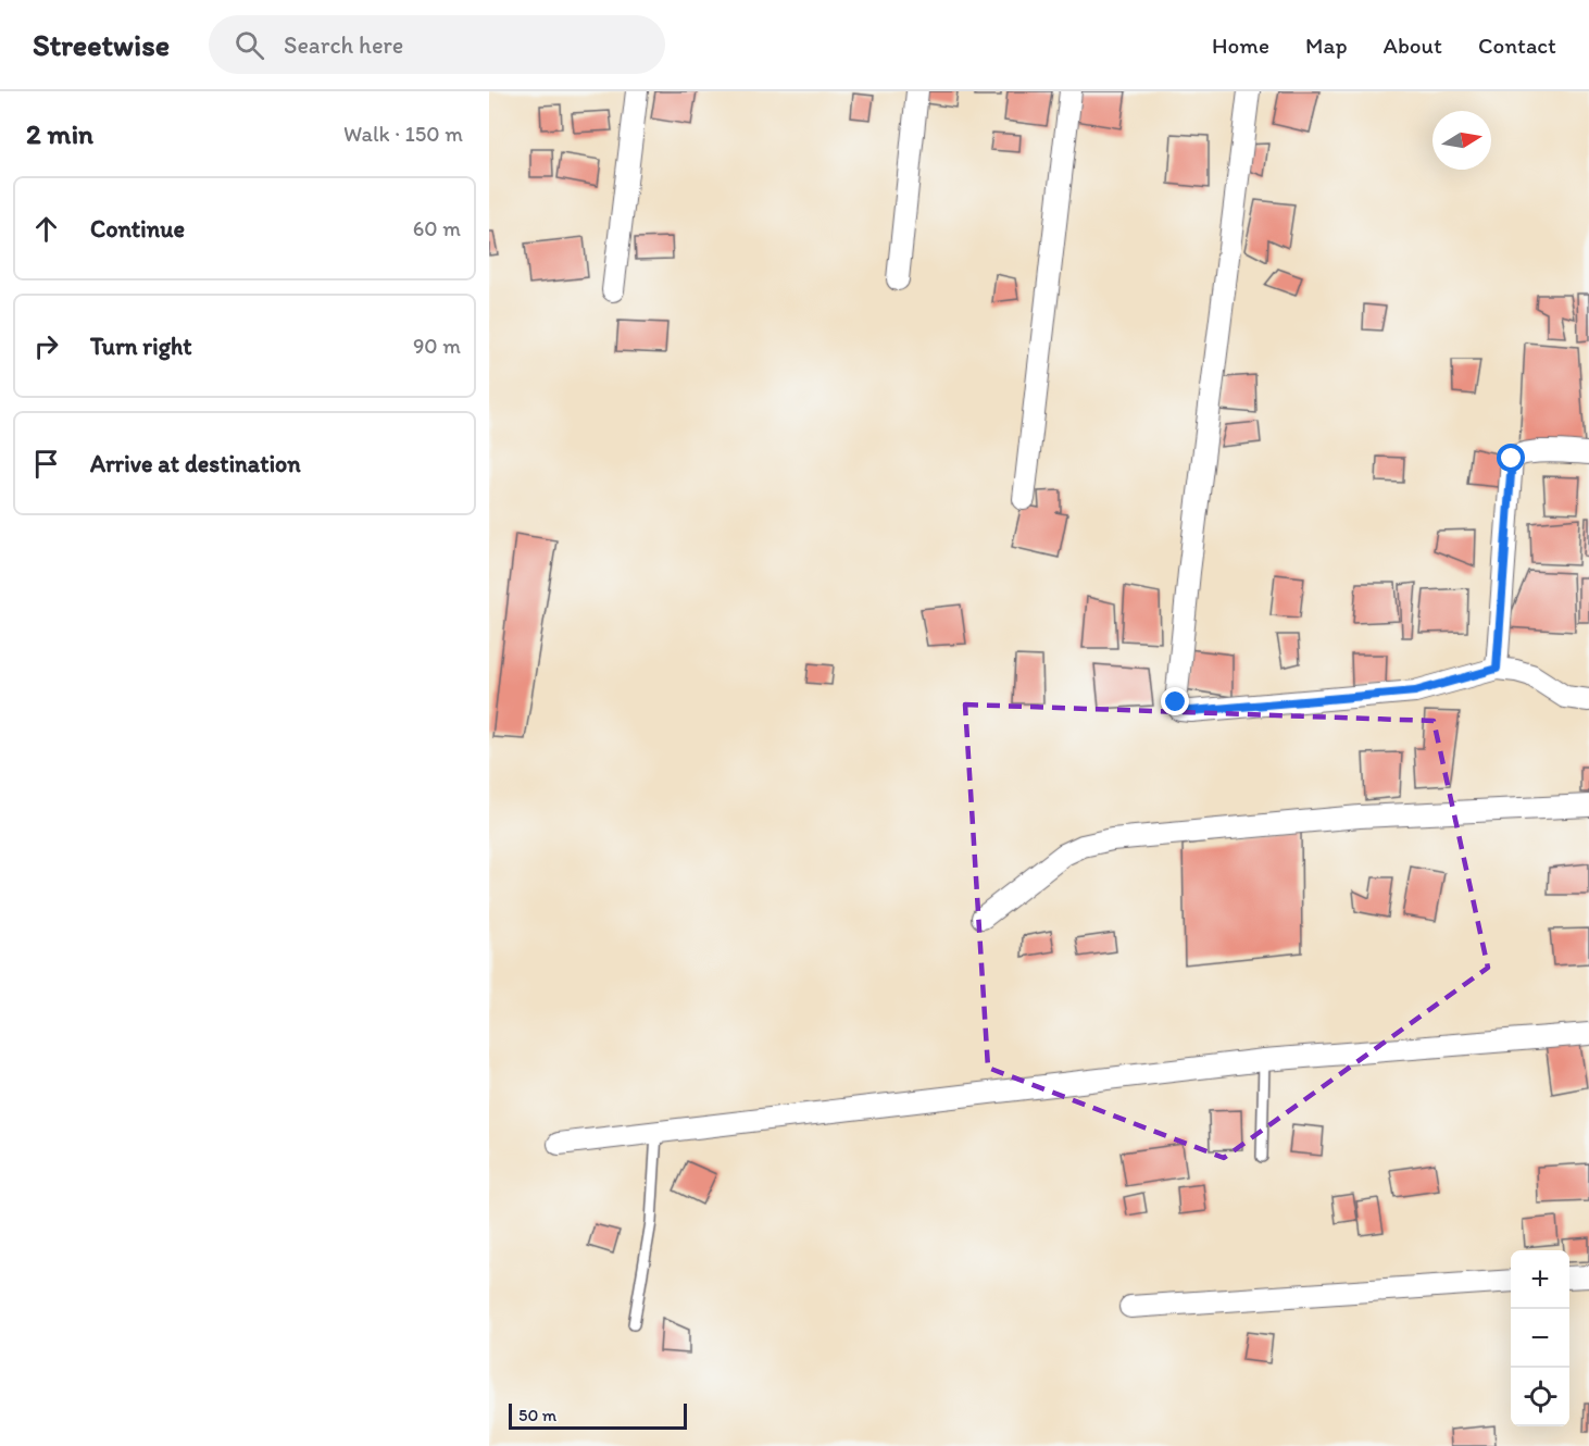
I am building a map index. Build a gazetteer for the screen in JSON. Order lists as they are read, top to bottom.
{
  "scale_bar": "50 m",
  "north": "right",
  "page": {
    "header": "Streetwise",
    "search": "Search here",
    "nav": [
      "Home",
      "Map",
      "About",
      "Contact"
    ],
    "heading": ["2 min", "Walk · 150 m"],
    "list": [
      ["Continue", "60 m"],
      ["Turn right", "90 m"],
      "Arrive at destination"
    ],
    "map_buttons": ["+", "−"],
    "scale": "50 m"
  }
}
